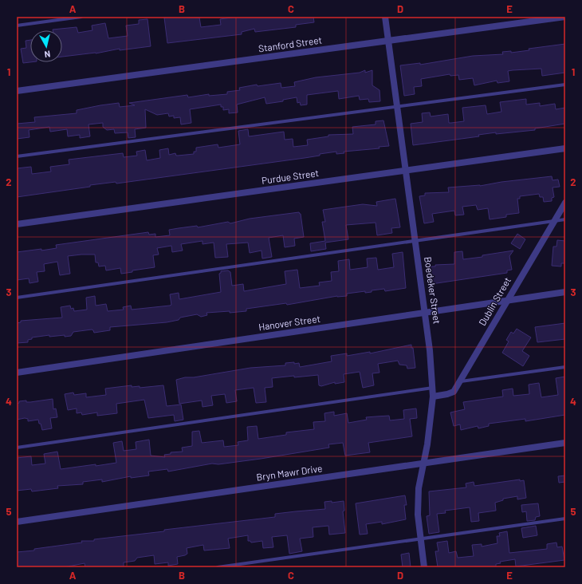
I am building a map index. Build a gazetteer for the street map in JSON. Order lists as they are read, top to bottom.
{
  "streets": {
    "street": [
      "Stanford Street",
      "Purdue Street",
      "Boedeker Street",
      "Dublin Street",
      "Hanover Street",
      "Bryn Mawr Drive"
    ]
  },
  "crossings": [
    ["Stanford Street", "Boedeker Street"],
    ["Purdue Street", "Boedeker Street"],
    ["Boedeker Street", "Dublin Street"],
    ["Boedeker Street", "Hanover Street"],
    ["Boedeker Street", "Bryn Mawr Drive"],
    ["Dublin Street", "Hanover Street"]
  ],
  "north": "bottom",
  "grid": {
    "columns": [
      "A",
      "B",
      "C",
      "D",
      "E"
    ],
    "rows": [
      "1",
      "2",
      "3",
      "4",
      "5"
    ]
  }
}
